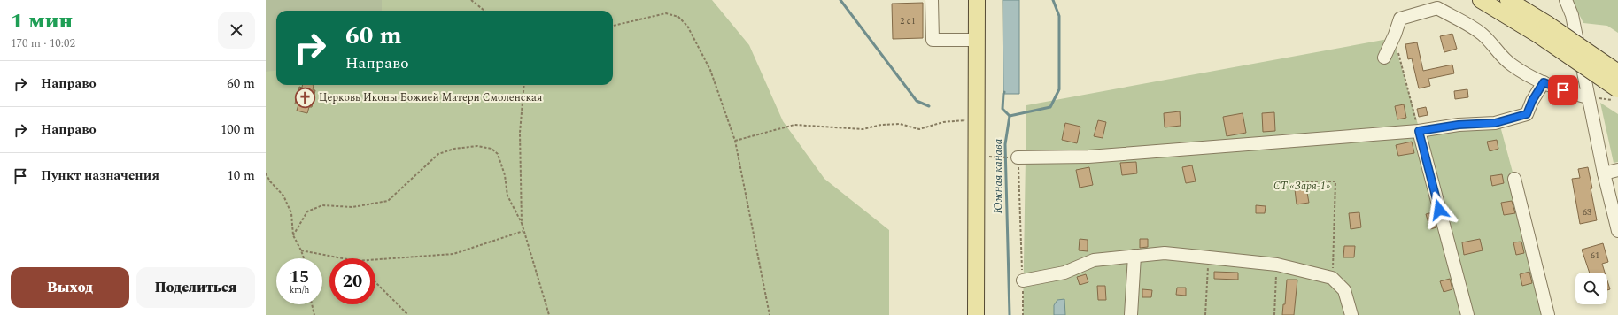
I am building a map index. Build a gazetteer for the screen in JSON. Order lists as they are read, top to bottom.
{
  "water": ["Южная канава"],
  "parks": ["СТ «Заря-1»"],
  "places": {
    "church": ["Церковь Иконы Божией Матери Смоленская"]
  },
  "house_numbers": ["2 с1", "63", "61"],
  "page": {
    "heading": ["1 мин", "170 m · 10:02"],
    "turn": ["60 m", "Направо"],
    "list": [
      {
        "name": "Направо",
        "value": "60 m"
      },
      {
        "name": "Направо",
        "value": "100 m"
      },
      {
        "name": "Пункт назначения",
        "value": "10 m"
      }
    ],
    "speed": "15 km/h",
    "limit": "20",
    "buttons": ["Выход", "Поделиться"]
  }
}
